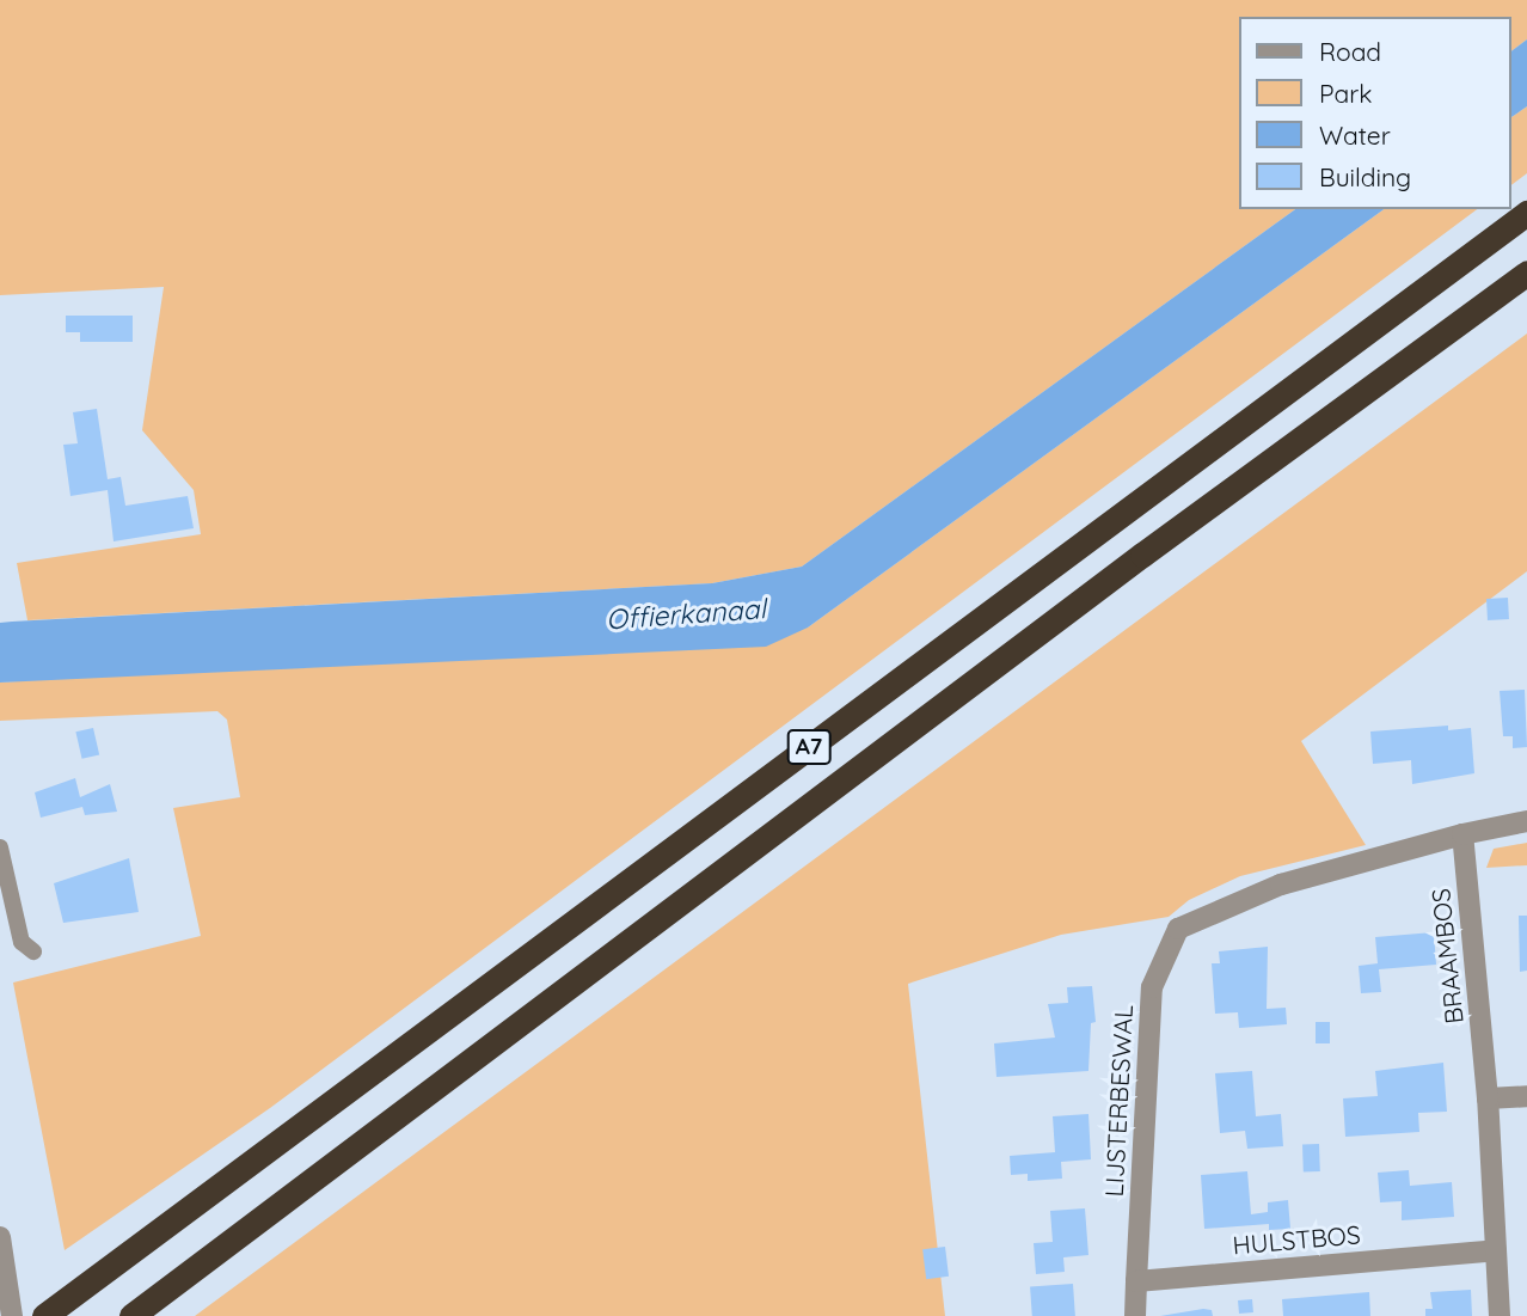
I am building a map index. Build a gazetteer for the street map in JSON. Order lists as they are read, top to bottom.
{
  "streets": {
    "highway": ["A7"],
    "street": ["BRAAMBOS", "LIJSTERBESWAL", "HULSTBOS"]
  },
  "crossings": [
    ["BRAAMBOS", "LIJSTERBESWAL"],
    ["LIJSTERBESWAL", "HULSTBOS"]
  ],
  "water": ["Offierkanaal"],
  "legend": [
    "Road",
    "Park",
    "Water",
    "Building"
  ]
}
